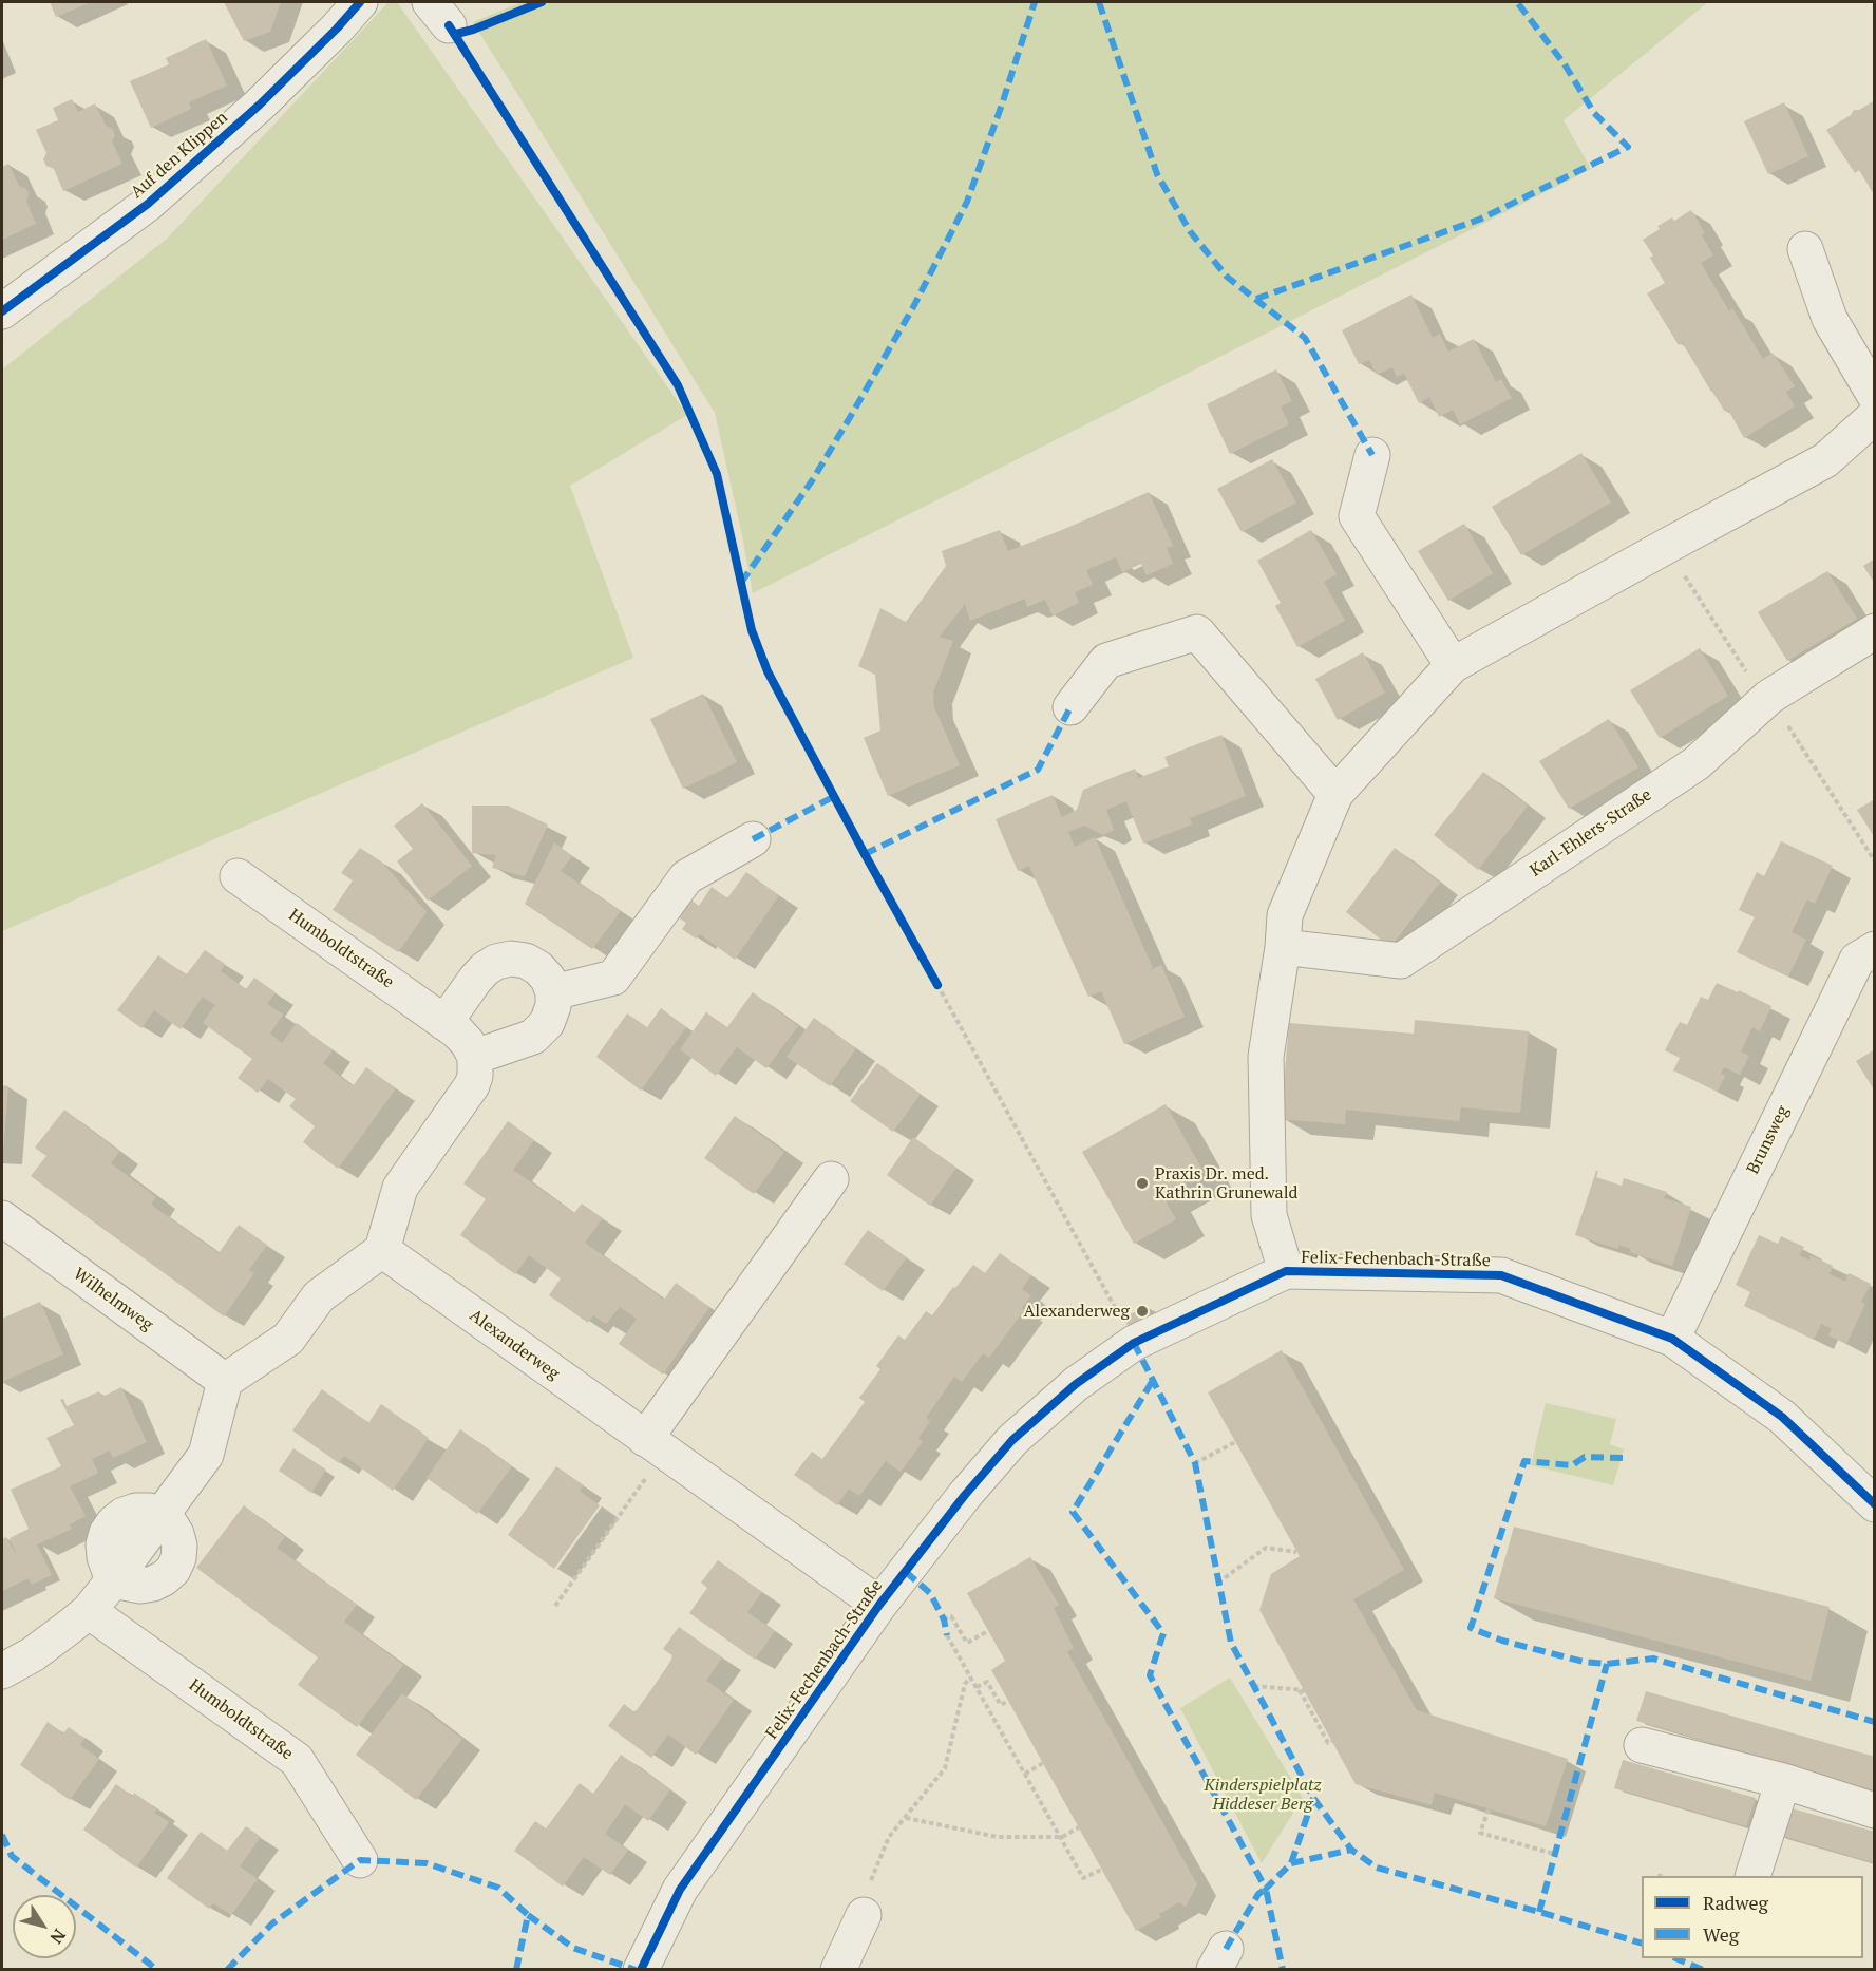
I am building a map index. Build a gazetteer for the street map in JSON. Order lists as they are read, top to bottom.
{
  "streets": {
    "street": [
      "Auf den Klippen",
      "Karl-Ehlers-Straße",
      "Humboldtstraße",
      "Brunsweg",
      "Felix-Fechenbach-Straße",
      "Wilhelmweg",
      "Alexanderweg"
    ]
  },
  "crossings": [
    ["Brunsweg", "Felix-Fechenbach-Straße"],
    ["Felix-Fechenbach-Straße", "Alexanderweg"]
  ],
  "parks": ["Kinderspielplatz Hiddeser Berg"],
  "places": ["Praxis Dr. med. Kathrin Grunewald", "Alexanderweg"],
  "legend": ["Radweg", "Weg"],
  "north": "bottom right"
}
